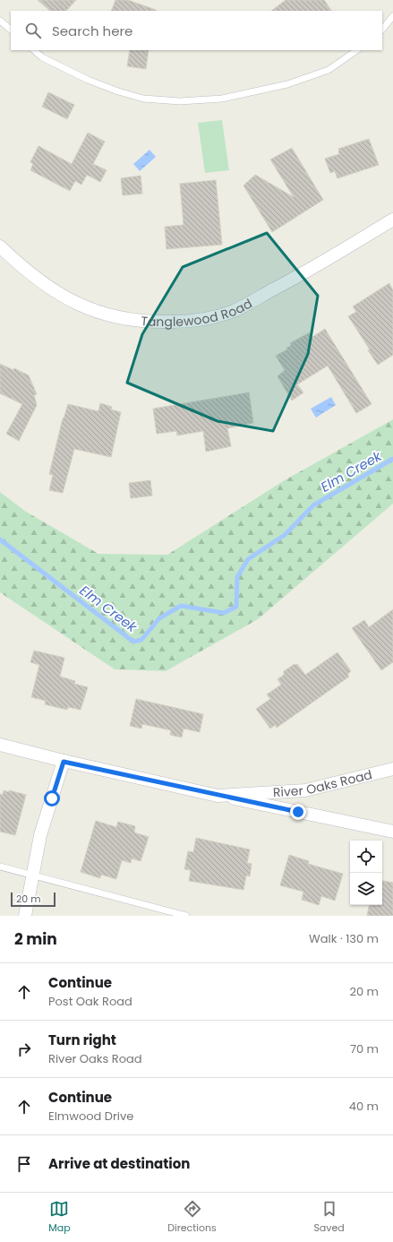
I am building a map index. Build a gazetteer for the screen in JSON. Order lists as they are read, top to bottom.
{
  "streets": {
    "street": ["Tanglewood Road", "River Oaks Road"]
  },
  "water": ["Elm Creek"],
  "scale_bar": "20 m",
  "page": {
    "search": "Search here",
    "scale": "20 m",
    "heading": ["2 min", "Walk · 130 m"],
    "list": [
      ["Continue", "Post Oak Road", "20 m"],
      ["Turn right", "River Oaks Road", "70 m"],
      ["Continue", "Elmwood Drive", "40 m"],
      "Arrive at destination"
    ],
    "nav": ["Map", "Directions", "Saved"]
  }
}
